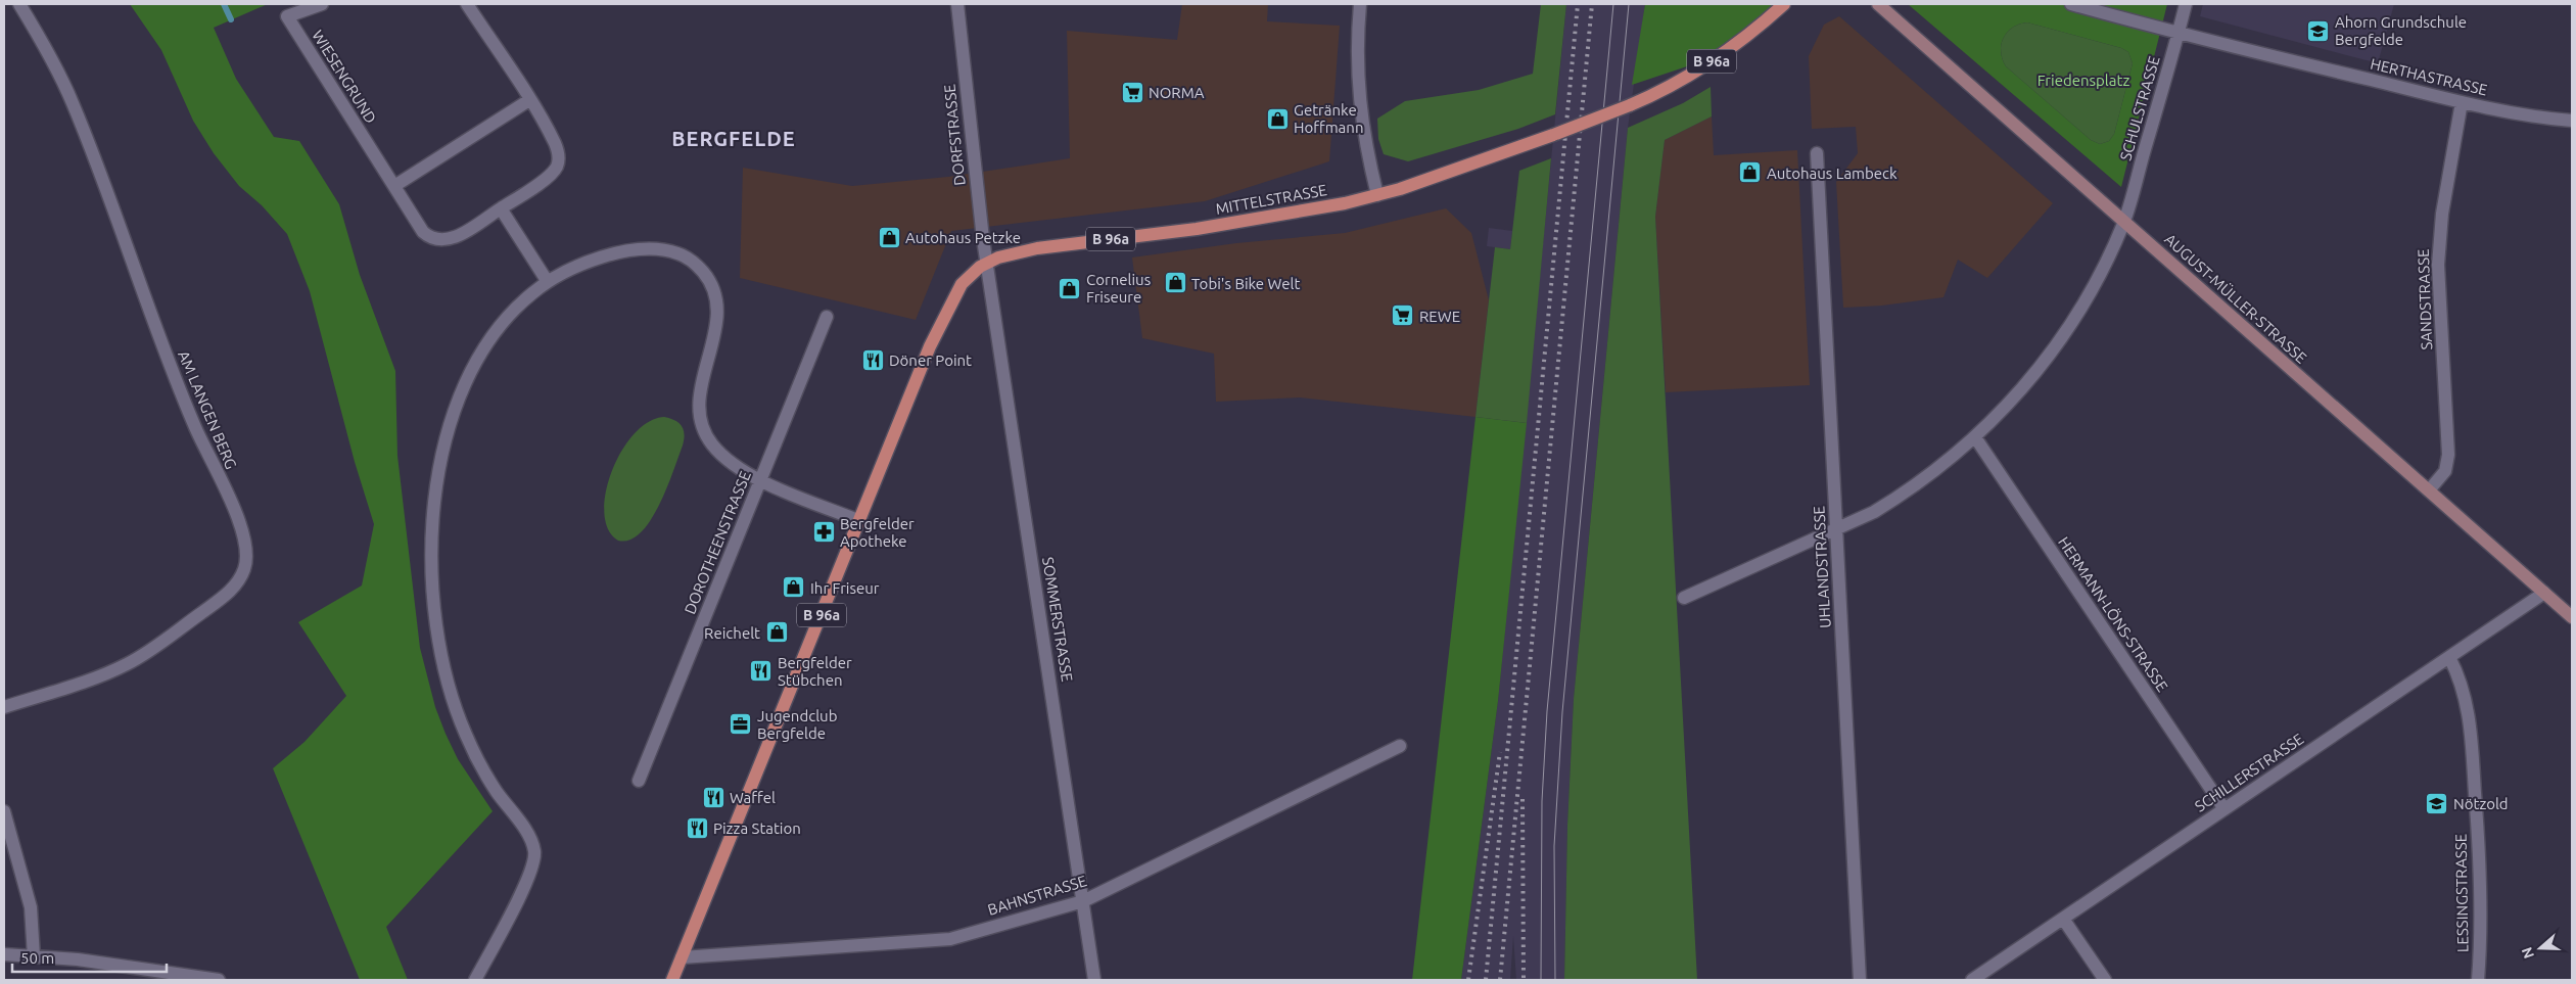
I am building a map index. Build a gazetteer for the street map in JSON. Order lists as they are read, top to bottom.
{
  "streets": {
    "main road": ["B 96a", "MITTELSTRASSE", "AUGUST-MÜLLER-STRASSE"],
    "street": [
      "WIESENGRUND",
      "HERTHASTRASSE",
      "SCHULSTRASSE",
      "DORFSTRASSE",
      "SANDSTRASSE",
      "AM LANGEN BERG",
      "DOROTHEENSTRASSE",
      "UHLANDSTRASSE",
      "HERMANN-LÖNS-STRASSE",
      "SOMMERSTRASSE",
      "SCHILLERSTRASSE",
      "LESSINGSTRASSE",
      "BAHNSTRASSE"
    ]
  },
  "crossings": [
    ["B 96a", "DORFSTRASSE"],
    ["B 96a", "MITTELSTRASSE"],
    ["B 96a", "SOMMERSTRASSE"],
    ["B 96a", "BAHNSTRASSE"],
    ["HERTHASTRASSE", "SCHULSTRASSE"],
    ["HERTHASTRASSE", "SANDSTRASSE"],
    ["SCHULSTRASSE", "AUGUST-MÜLLER-STRASSE"],
    ["SCHULSTRASSE", "UHLANDSTRASSE"],
    ["SCHULSTRASSE", "HERMANN-LÖNS-STRASSE"],
    ["DORFSTRASSE", "MITTELSTRASSE"],
    ["DORFSTRASSE", "SOMMERSTRASSE"],
    ["MITTELSTRASSE", "SOMMERSTRASSE"],
    ["AUGUST-MÜLLER-STRASSE", "SANDSTRASSE"],
    ["AUGUST-MÜLLER-STRASSE", "SCHILLERSTRASSE"],
    ["HERMANN-LÖNS-STRASSE", "SCHILLERSTRASSE"],
    ["SOMMERSTRASSE", "BAHNSTRASSE"],
    ["SCHILLERSTRASSE", "LESSINGSTRASSE"]
  ],
  "districts": ["BERGFELDE"],
  "parks": ["Friedensplatz"],
  "places": {
    "school or university": ["Ahorn Grundschule Bergfelde", "Nötzold"],
    "supermarket": ["NORMA", "REWE"],
    "shop": [
      "Getränke Hoffmann",
      "Autohaus Lambeck",
      "Autohaus Petzke",
      "Tobi's Bike Welt",
      "Cornelius Friseure",
      "Ihr Friseur",
      "Reichelt"
    ],
    "restaurant": [
      "Döner Point",
      "Bergfelder Stübchen",
      "Waffel",
      "Pizza Station"
    ],
    "pharmacy": ["Bergfelder Apotheke"],
    "office": ["Jugendclub Bergfelde"]
  },
  "scale_bar": "50 m",
  "north": "left"
}
